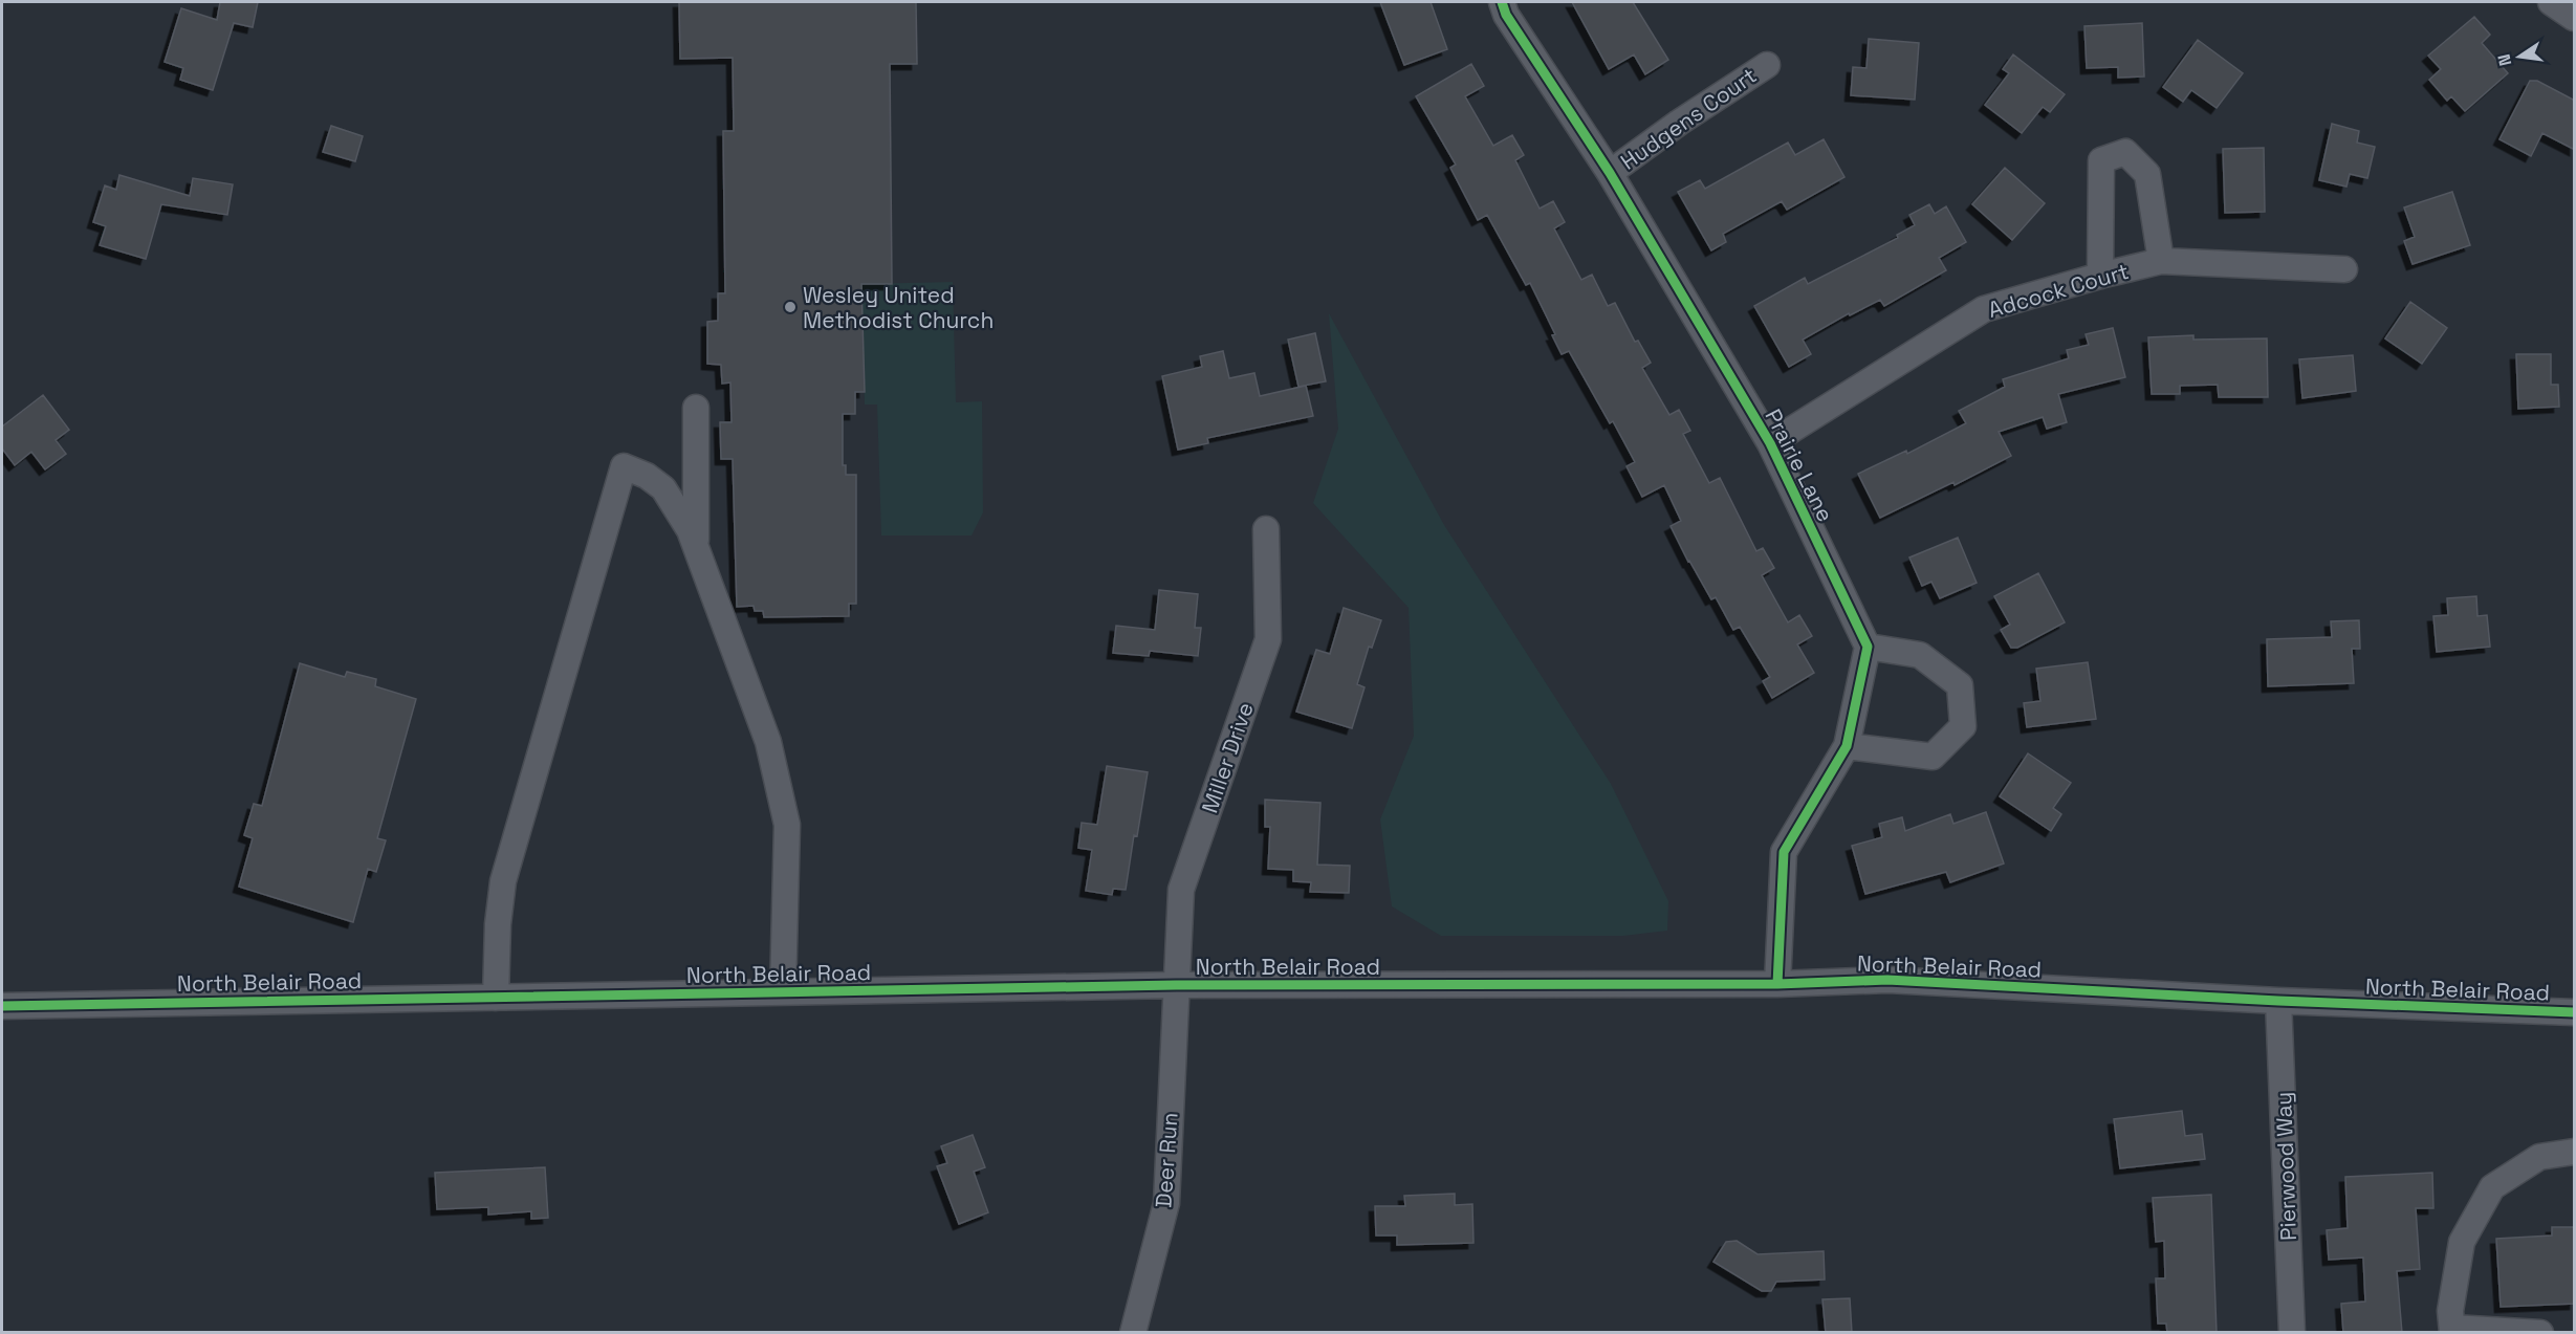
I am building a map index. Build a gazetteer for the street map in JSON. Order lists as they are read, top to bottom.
{
  "streets": {
    "street": [
      "Hudgens Court",
      "Adcock Court",
      "Prairie Lane",
      "Miller Drive",
      "North Belair Road",
      "Deer Run",
      "Pierwood Way"
    ]
  },
  "crossings": [
    ["Hudgens Court", "Prairie Lane"],
    ["Adcock Court", "Prairie Lane"],
    ["Miller Drive", "North Belair Road"],
    ["Miller Drive", "Deer Run"],
    ["North Belair Road", "Deer Run"],
    ["North Belair Road", "Pierwood Way"]
  ],
  "places": ["Wesley United Methodist Church"],
  "north": "left"
}
